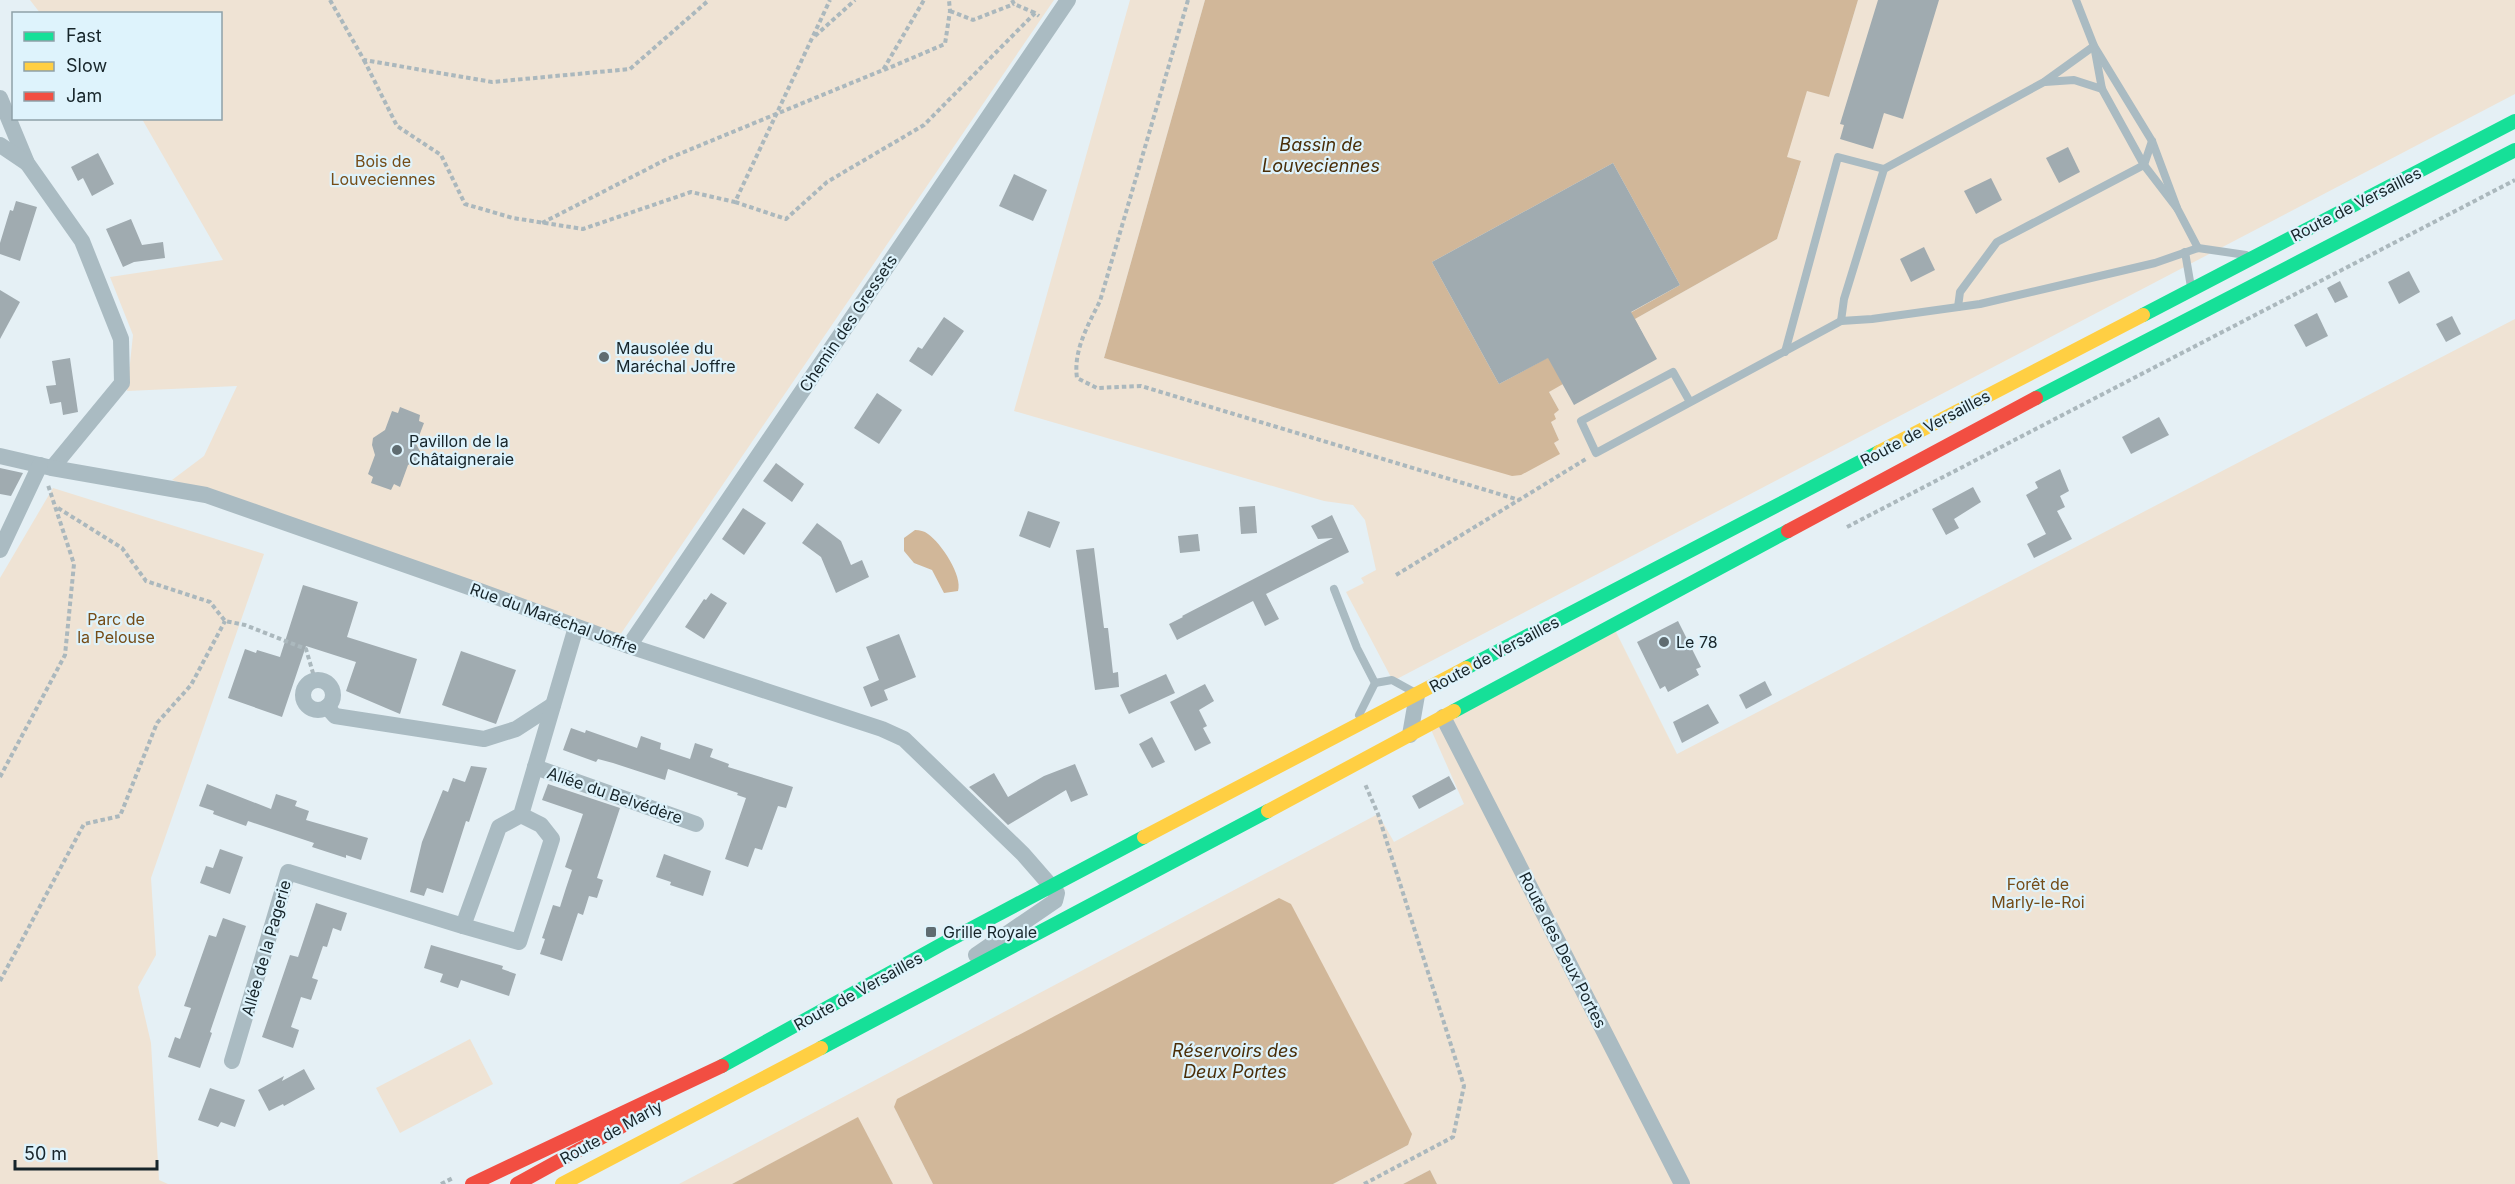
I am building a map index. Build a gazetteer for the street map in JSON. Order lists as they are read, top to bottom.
{
  "streets": {
    "main road": ["Route de Versailles", "Route de Marly"],
    "street": [
      "Chemin des Gressets",
      "Rue du Maréchal Joffre",
      "Allée du Belvédère",
      "Allée de la Pagerie",
      "Route des Deux Portes"
    ]
  },
  "crossings": [
    ["Route de Versailles", "Rue du Maréchal Joffre"],
    ["Route de Versailles", "Route des Deux Portes"],
    ["Route de Versailles", "Route de Marly"],
    ["Chemin des Gressets", "Rue du Maréchal Joffre"]
  ],
  "water": ["Bassin de Louveciennes", "Réservoirs des Deux Portes"],
  "parks": ["Bois de Louveciennes", "Parc de la Pelouse", "Forêt de Marly-le-Roi"],
  "places": {
    "other": ["Mausolée du Maréchal Joffre", "Pavillon de la Châtaigneraie", "Le 78"],
    "transit": ["Grille Royale"]
  },
  "legend": ["Fast", "Slow", "Jam"],
  "scale_bar": "50 m"
}
